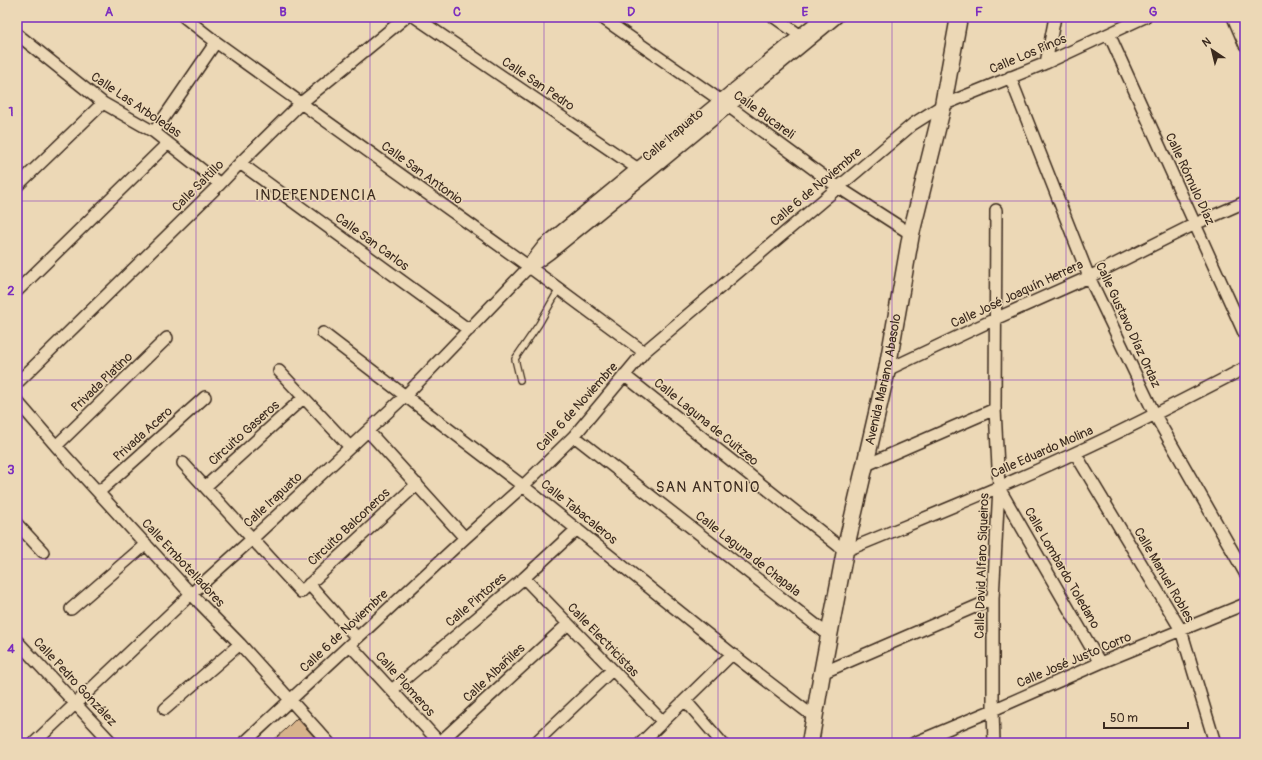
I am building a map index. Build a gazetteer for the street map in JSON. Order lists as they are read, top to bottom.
{
  "streets": {
    "street": [
      "Calle Los Pinos",
      "Calle San Pedro",
      "Calle Las Arboledas",
      "Calle Bucareli",
      "Calle Irapuato",
      "Calle San Antonio",
      "Calle Rómulo Díaz",
      "Calle Saltillo",
      "Calle 6 de Noviembre",
      "Calle San Carlos",
      "Calle José Joaquín Herrera",
      "Calle Gustavo Díaz Ordaz",
      "Avenida Mariano Abasolo",
      "Privada Platino",
      "Calle Laguna de Cuitzeo",
      "Circuito Gaseros",
      "Privada Acero",
      "Calle Eduardo Molina",
      "Calle Tabacaleros",
      "Circuito Balconeros",
      "Calle Laguna de Chapala",
      "Calle Embotelladores",
      "Calle David Alfaro Siqueiros",
      "Calle Lombardo Toledano",
      "Calle Manuel Robles",
      "Calle Pintores",
      "Calle Electricistas",
      "Calle José Justo Corro",
      "Calle Albañiles",
      "Calle Pedro González",
      "Calle Plomeros"
    ]
  },
  "crossings": [
    ["Calle Los Pinos", "Calle Rómulo Díaz"],
    ["Calle Los Pinos", "Calle 6 de Noviembre"],
    ["Calle Los Pinos", "Calle Gustavo Díaz Ordaz"],
    ["Calle Los Pinos", "Avenida Mariano Abasolo"],
    ["Calle San Pedro", "Calle Irapuato"],
    ["Calle Las Arboledas", "Calle Saltillo"],
    ["Calle Bucareli", "Calle Irapuato"],
    ["Calle Bucareli", "Calle 6 de Noviembre"],
    ["Calle Bucareli", "Avenida Mariano Abasolo"],
    ["Calle Irapuato", "Calle San Antonio"],
    ["Calle Irapuato", "Calle San Carlos"],
    ["Calle Irapuato", "Calle Tabacaleros"],
    ["Calle Irapuato", "Circuito Balconeros"],
    ["Calle Irapuato", "Calle Embotelladores"],
    ["Calle Irapuato", "Calle Pedro González"],
    ["Calle San Antonio", "Calle Saltillo"],
    ["Calle San Antonio", "Calle 6 de Noviembre"],
    ["Calle Rómulo Díaz", "Calle José Joaquín Herrera"],
    ["Calle Saltillo", "Calle San Carlos"],
    ["Calle 6 de Noviembre", "Avenida Mariano Abasolo"],
    ["Calle 6 de Noviembre", "Calle Laguna de Cuitzeo"],
    ["Calle 6 de Noviembre", "Calle Tabacaleros"],
    ["Calle 6 de Noviembre", "Calle Laguna de Chapala"],
    ["Calle 6 de Noviembre", "Calle Embotelladores"],
    ["Calle 6 de Noviembre", "Calle Plomeros"],
    ["Calle José Joaquín Herrera", "Calle Gustavo Díaz Ordaz"],
    ["Calle José Joaquín Herrera", "Avenida Mariano Abasolo"],
    ["Calle José Joaquín Herrera", "Calle David Alfaro Siqueiros"],
    ["Calle Gustavo Díaz Ordaz", "Calle Eduardo Molina"],
    ["Avenida Mariano Abasolo", "Calle Laguna de Cuitzeo"],
    ["Avenida Mariano Abasolo", "Calle Eduardo Molina"],
    ["Avenida Mariano Abasolo", "Calle Tabacaleros"],
    ["Avenida Mariano Abasolo", "Calle Laguna de Chapala"],
    ["Privada Platino", "Calle Embotelladores"],
    ["Calle Laguna de Cuitzeo", "Calle Eduardo Molina"],
    ["Privada Acero", "Calle Embotelladores"],
    ["Calle Eduardo Molina", "Calle David Alfaro Siqueiros"],
    ["Calle Eduardo Molina", "Calle Lombardo Toledano"],
    ["Calle Eduardo Molina", "Calle Manuel Robles"],
    ["Calle Tabacaleros", "Calle Pintores"],
    ["Circuito Balconeros", "Calle Plomeros"],
    ["Calle David Alfaro Siqueiros", "Calle Lombardo Toledano"],
    ["Calle David Alfaro Siqueiros", "Calle José Justo Corro"],
    ["Calle Lombardo Toledano", "Calle José Justo Corro"],
    ["Calle Manuel Robles", "Calle José Justo Corro"],
    ["Calle Pintores", "Calle Electricistas"],
    ["Calle Pintores", "Calle Plomeros"],
    ["Calle Electricistas", "Calle Albañiles"],
    ["Calle Albañiles", "Calle Plomeros"]
  ],
  "districts": ["INDEPENDENCIA", "SAN ANTONIO"],
  "scale_bar": "50 m",
  "north": "top left",
  "grid": {
    "columns": [
      "A",
      "B",
      "C",
      "D",
      "E",
      "F",
      "G"
    ],
    "rows": [
      "1",
      "2",
      "3",
      "4"
    ]
  }
}
